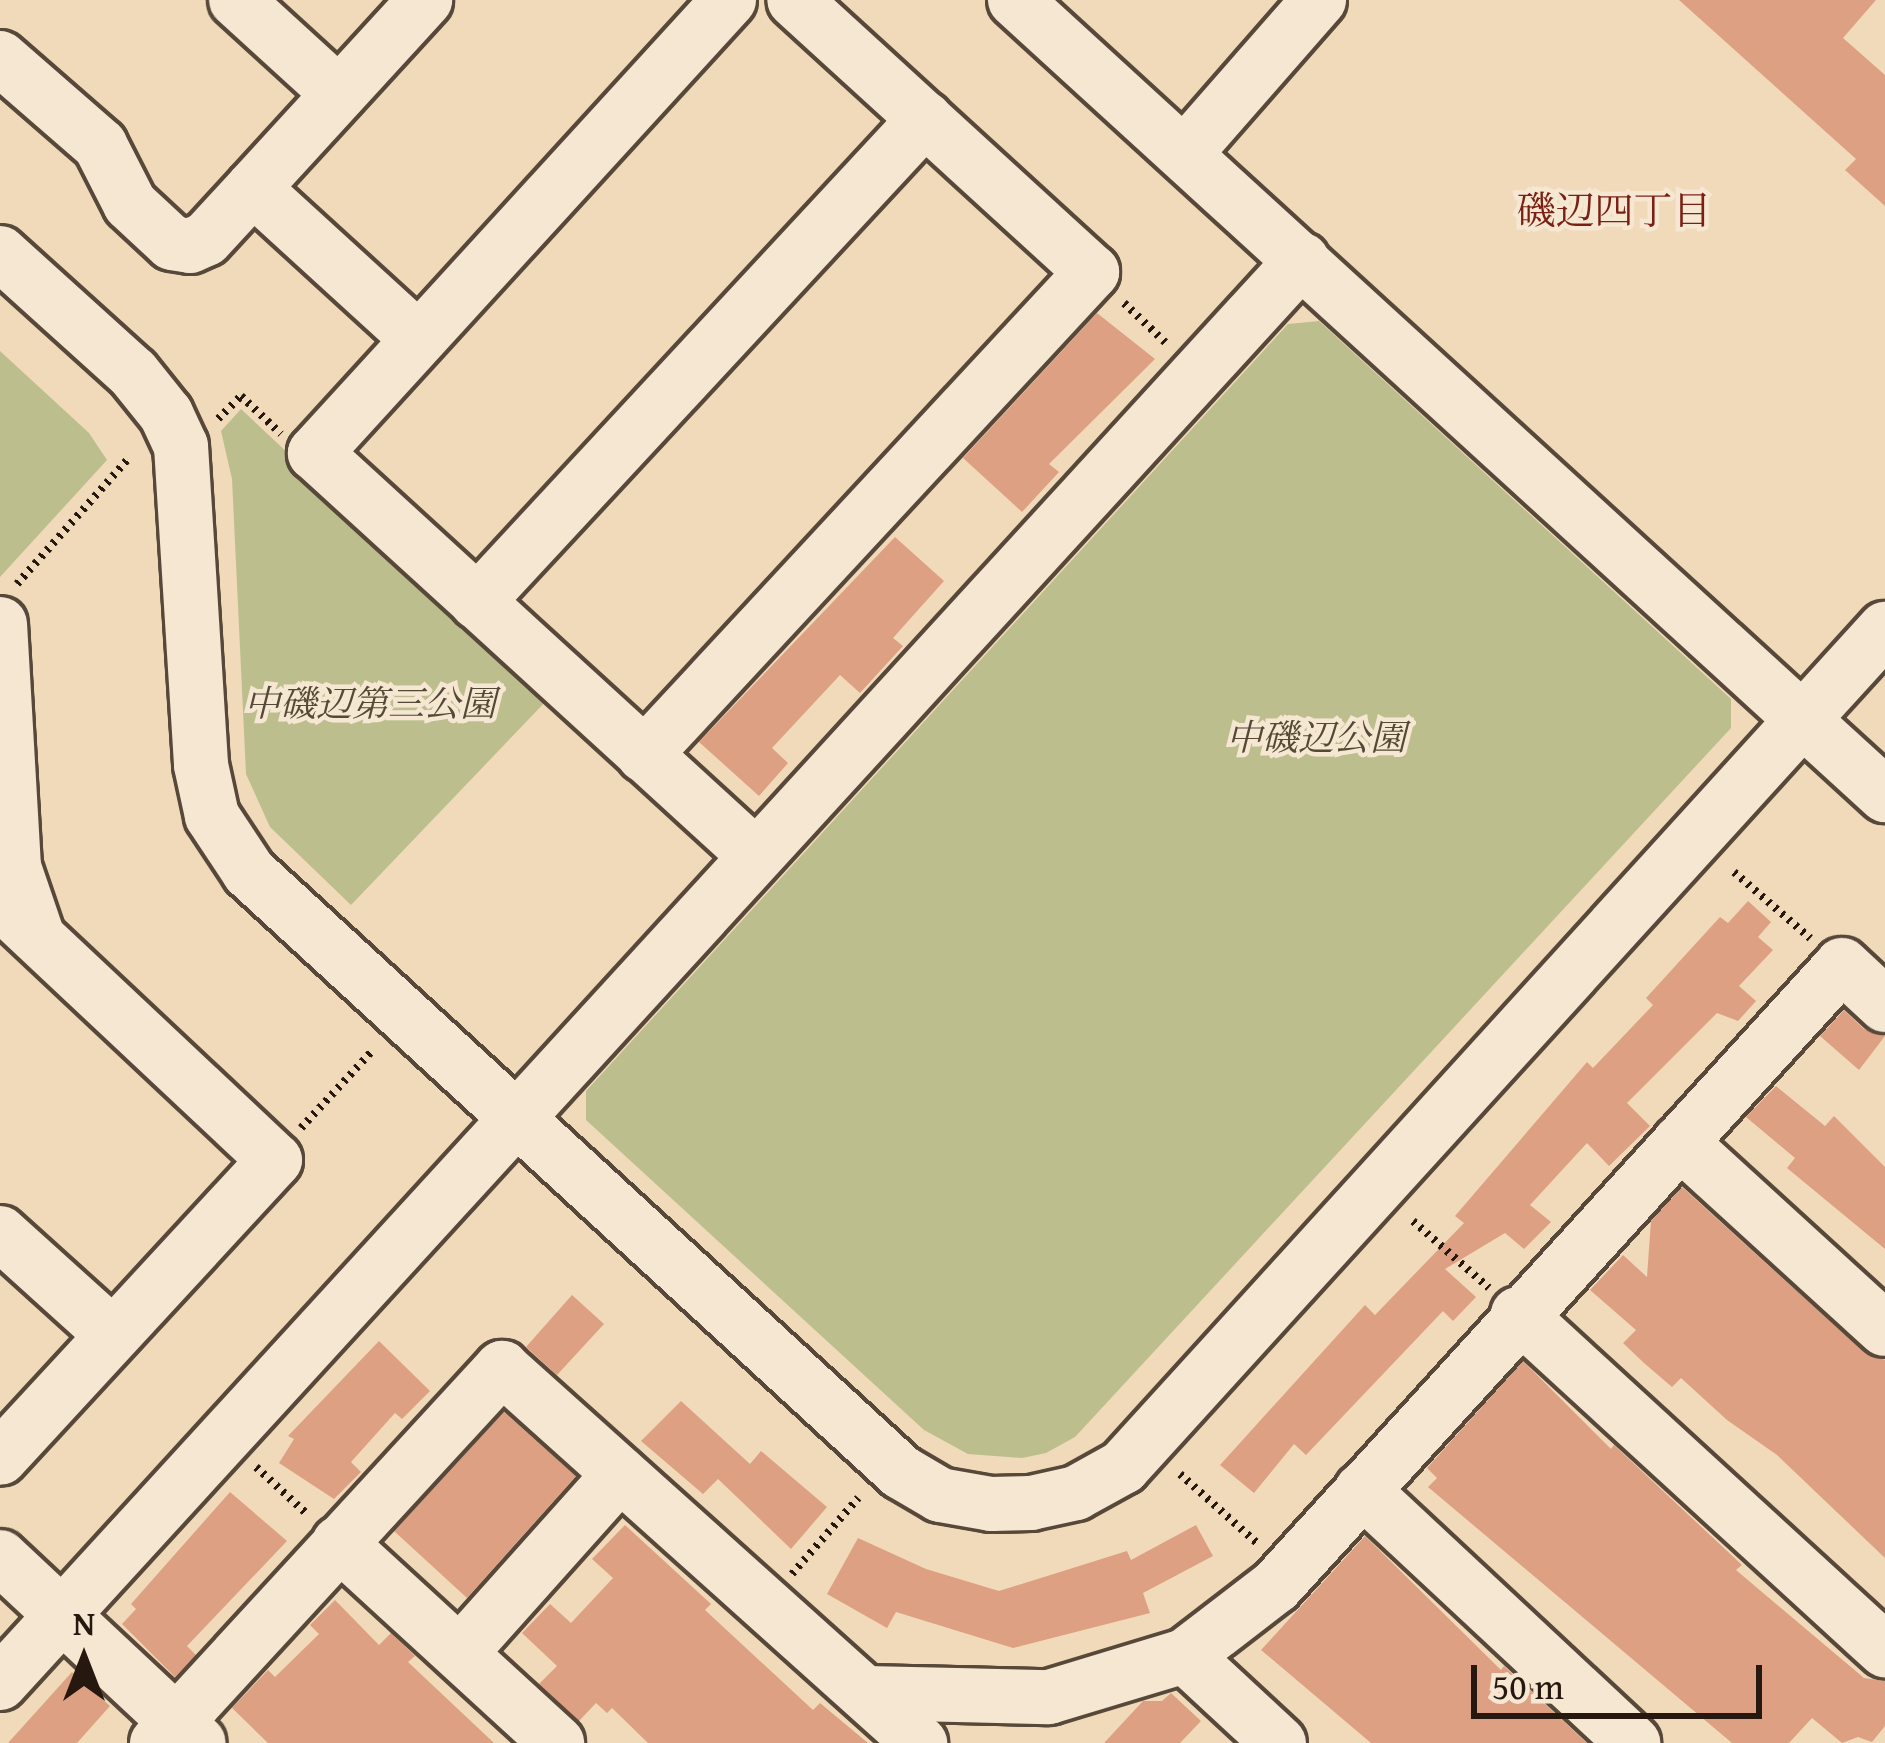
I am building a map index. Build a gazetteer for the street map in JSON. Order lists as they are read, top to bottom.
{
  "districts": ["磯辺四丁目"],
  "parks": ["中磯辺第三公園", "中磯辺公園"],
  "scale_bar": "50 m",
  "north": "top"
}
